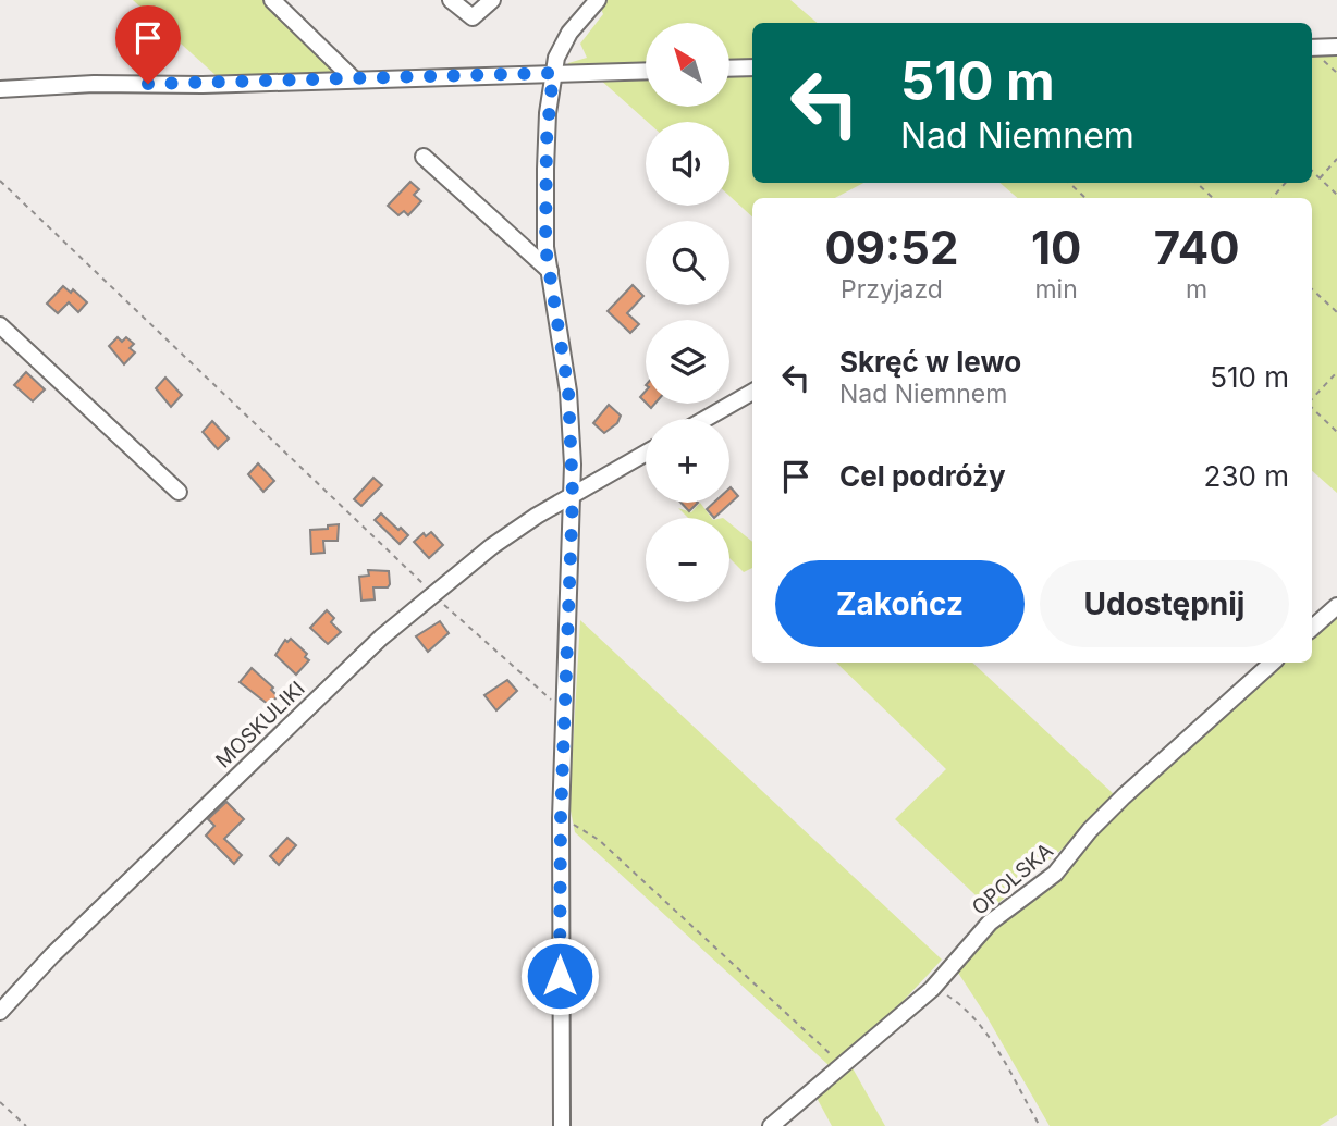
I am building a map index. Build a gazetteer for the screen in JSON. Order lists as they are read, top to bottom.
{
  "streets": {
    "street": ["MOSKULIKI", "OPOLSKA"]
  },
  "north": "top left",
  "page": {
    "map_buttons": ["+", "−"],
    "turn": ["510 m", "Nad Niemnem"],
    "eta": [
      "09:52",
      "Przyjazd",
      "10",
      "min",
      "740",
      "m"
    ],
    "list": [
      {
        "name": "Skręć w lewo",
        "note": "Nad Niemnem",
        "value": "510 m"
      },
      {
        "name": "Cel podróży",
        "value": "230 m"
      }
    ],
    "buttons": ["Zakończ", "Udostępnij"]
  }
}
